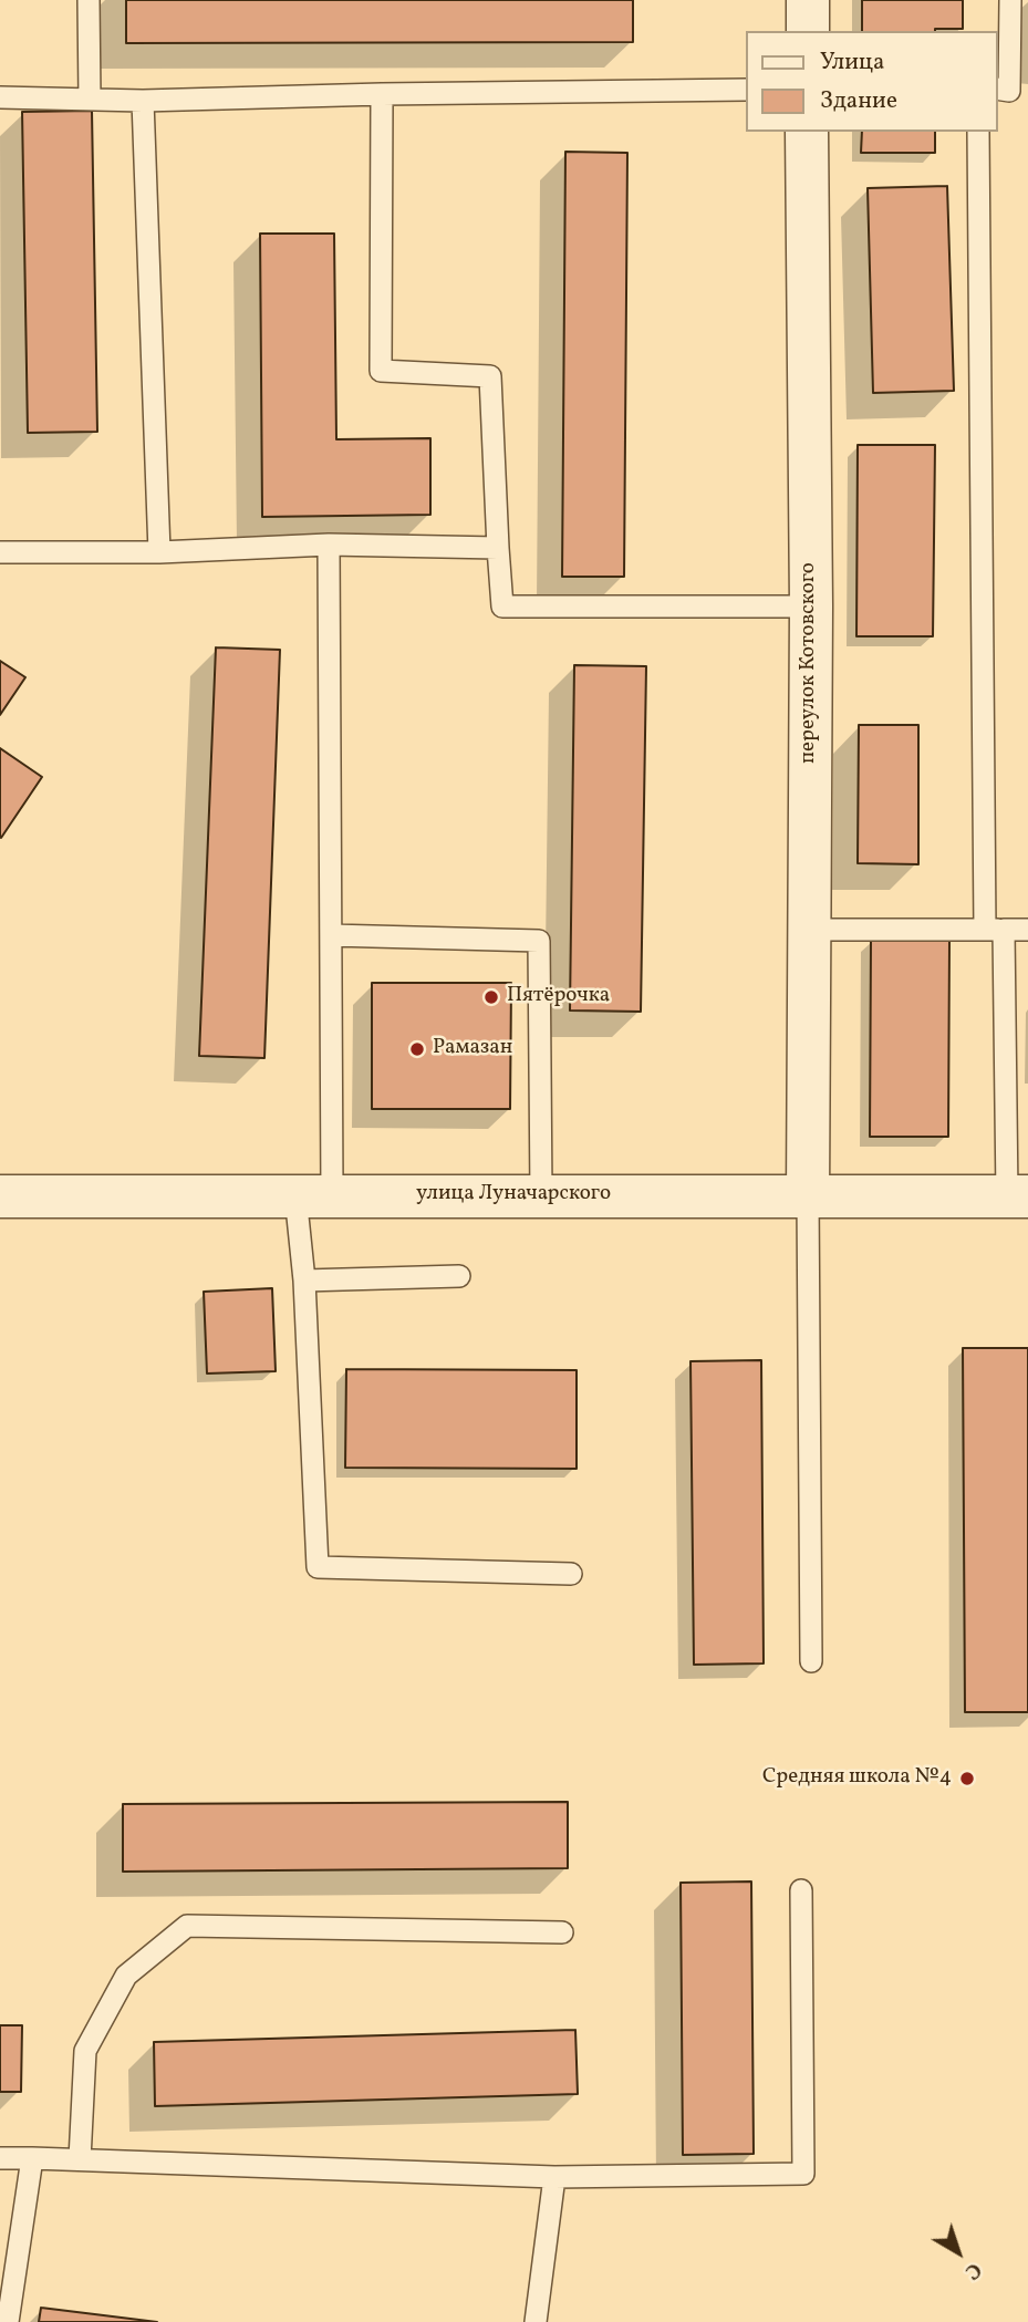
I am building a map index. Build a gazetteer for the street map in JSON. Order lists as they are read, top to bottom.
{
  "streets": {
    "street": ["переулок Котовского", "улица Луначарского"]
  },
  "crossings": [
    ["переулок Котовского", "улица Луначарского"]
  ],
  "places": ["Пятёрочка", "Рамазан", "Средняя школа №4"],
  "legend": ["Улица", "Здание"],
  "north": "bottom right"
}
